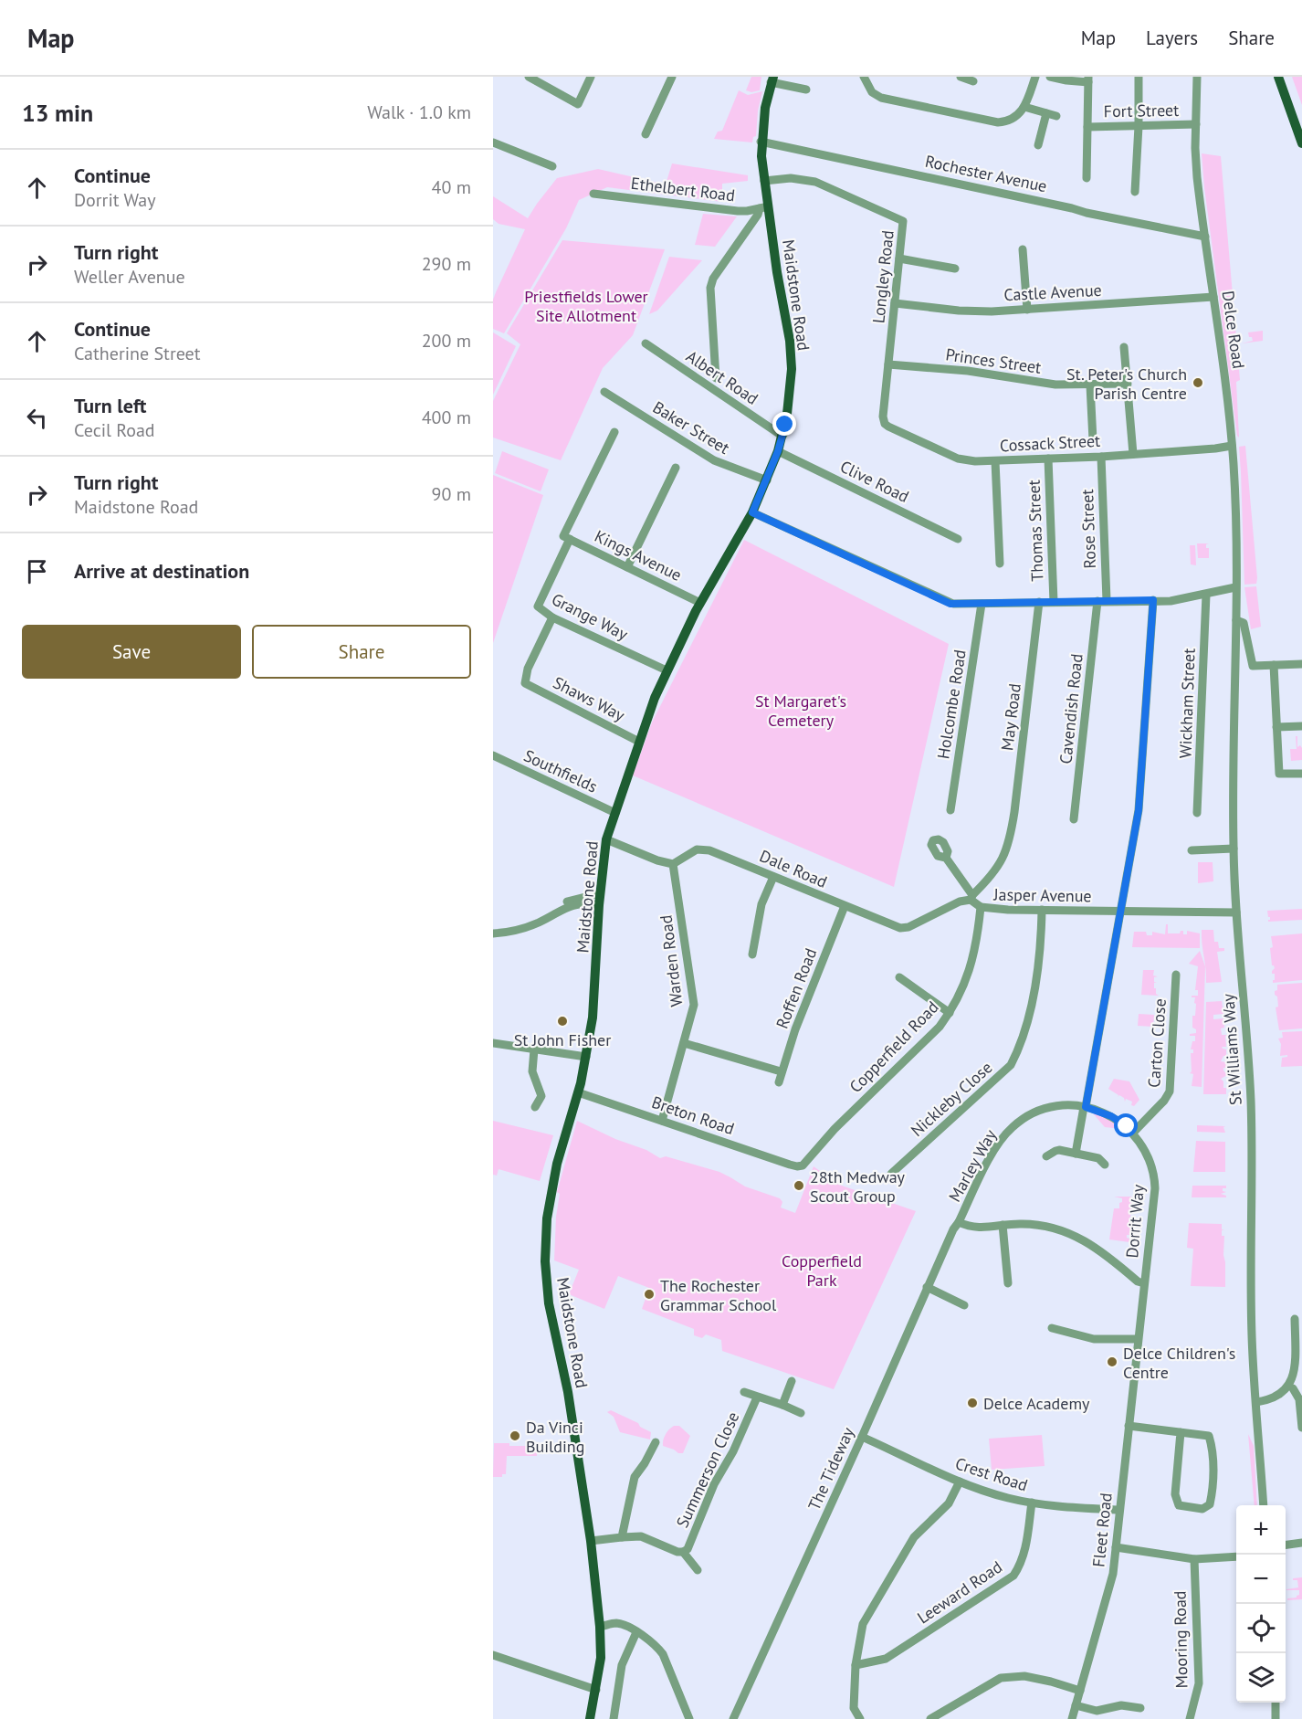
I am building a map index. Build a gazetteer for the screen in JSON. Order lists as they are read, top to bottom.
{
  "streets": {
    "main road": ["Maidstone Road"],
    "street": [
      "Fort Street",
      "Rochester Avenue",
      "Ethelbert Road",
      "Longley Road",
      "Castle Avenue",
      "Delce Road",
      "Princes Street",
      "Albert Road",
      "Baker Street",
      "Cossack Street",
      "Clive Road",
      "Rose Street",
      "Thomas Street",
      "Kings Avenue",
      "Grange Way",
      "Shaws Way",
      "Wickham Street",
      "Holcombe Road",
      "Cavendish Road",
      "May Road",
      "Southfields",
      "Dale Road",
      "Jasper Avenue",
      "Warden Road",
      "Roffen Road",
      "Carton Close",
      "Copperfield Road",
      "St Williams Way",
      "Nickleby Close",
      "Breton Road",
      "Marley Way",
      "Dorrit Way",
      "The Tideway",
      "Summerson Close",
      "Crest Road",
      "Fleet Road",
      "Leeward Road",
      "Mooring Road"
    ]
  },
  "crossings": [
    ["Fort Street", "Delce Road"],
    ["Rochester Avenue", "Maidstone Road"],
    ["Rochester Avenue", "Delce Road"],
    ["Ethelbert Road", "Maidstone Road"],
    ["Longley Road", "Castle Avenue"],
    ["Longley Road", "Maidstone Road"],
    ["Longley Road", "Princes Street"],
    ["Longley Road", "Cossack Street"],
    ["Castle Avenue", "Delce Road"],
    ["Maidstone Road", "Albert Road"],
    ["Maidstone Road", "Baker Street"],
    ["Maidstone Road", "Clive Road"],
    ["Maidstone Road", "Kings Avenue"],
    ["Maidstone Road", "Grange Way"],
    ["Maidstone Road", "Shaws Way"],
    ["Maidstone Road", "Southfields"],
    ["Maidstone Road", "Breton Road"],
    ["Maidstone Road", "Summerson Close"],
    ["Delce Road", "Cossack Street"],
    ["Delce Road", "St Williams Way"],
    ["Cossack Street", "Rose Street"],
    ["Cossack Street", "Thomas Street"],
    ["Rose Street", "Cavendish Road"],
    ["Kings Avenue", "Grange Way"],
    ["Grange Way", "Shaws Way"],
    ["May Road", "Dale Road"],
    ["Dale Road", "Warden Road"],
    ["Dale Road", "Roffen Road"],
    ["Jasper Avenue", "Copperfield Road"],
    ["Jasper Avenue", "St Williams Way"],
    ["Jasper Avenue", "Nickleby Close"],
    ["Warden Road", "Breton Road"],
    ["Carton Close", "Dorrit Way"],
    ["Copperfield Road", "Breton Road"],
    ["Marley Way", "Dorrit Way"],
    ["Marley Way", "The Tideway"],
    ["Dorrit Way", "Fleet Road"],
    ["The Tideway", "Crest Road"],
    ["Crest Road", "Fleet Road"],
    ["Crest Road", "Leeward Road"]
  ],
  "parks": ["Priestfields Lower Site Allotment", "St Margaret's Cemetery", "Copperfield Park"],
  "places": [
    "St. Peter's Church Parish Centre",
    "St John Fisher",
    "28th Medway Scout Group",
    "The Rochester Grammar School",
    "Delce Children's Centre",
    "Delce Academy",
    "Da Vinci Building"
  ],
  "page": {
    "header": "Map",
    "nav": ["Map", "Layers", "Share"],
    "heading": ["13 min", "Walk · 1.0 km"],
    "list": [
      ["Continue", "Dorrit Way", "40 m"],
      ["Turn right", "Weller Avenue", "290 m"],
      ["Continue", "Catherine Street", "200 m"],
      ["Turn left", "Cecil Road", "400 m"],
      ["Turn right", "Maidstone Road", "90 m"],
      "Arrive at destination"
    ],
    "buttons": ["Save", "Share"],
    "map_buttons": ["+", "−"]
  }
}
